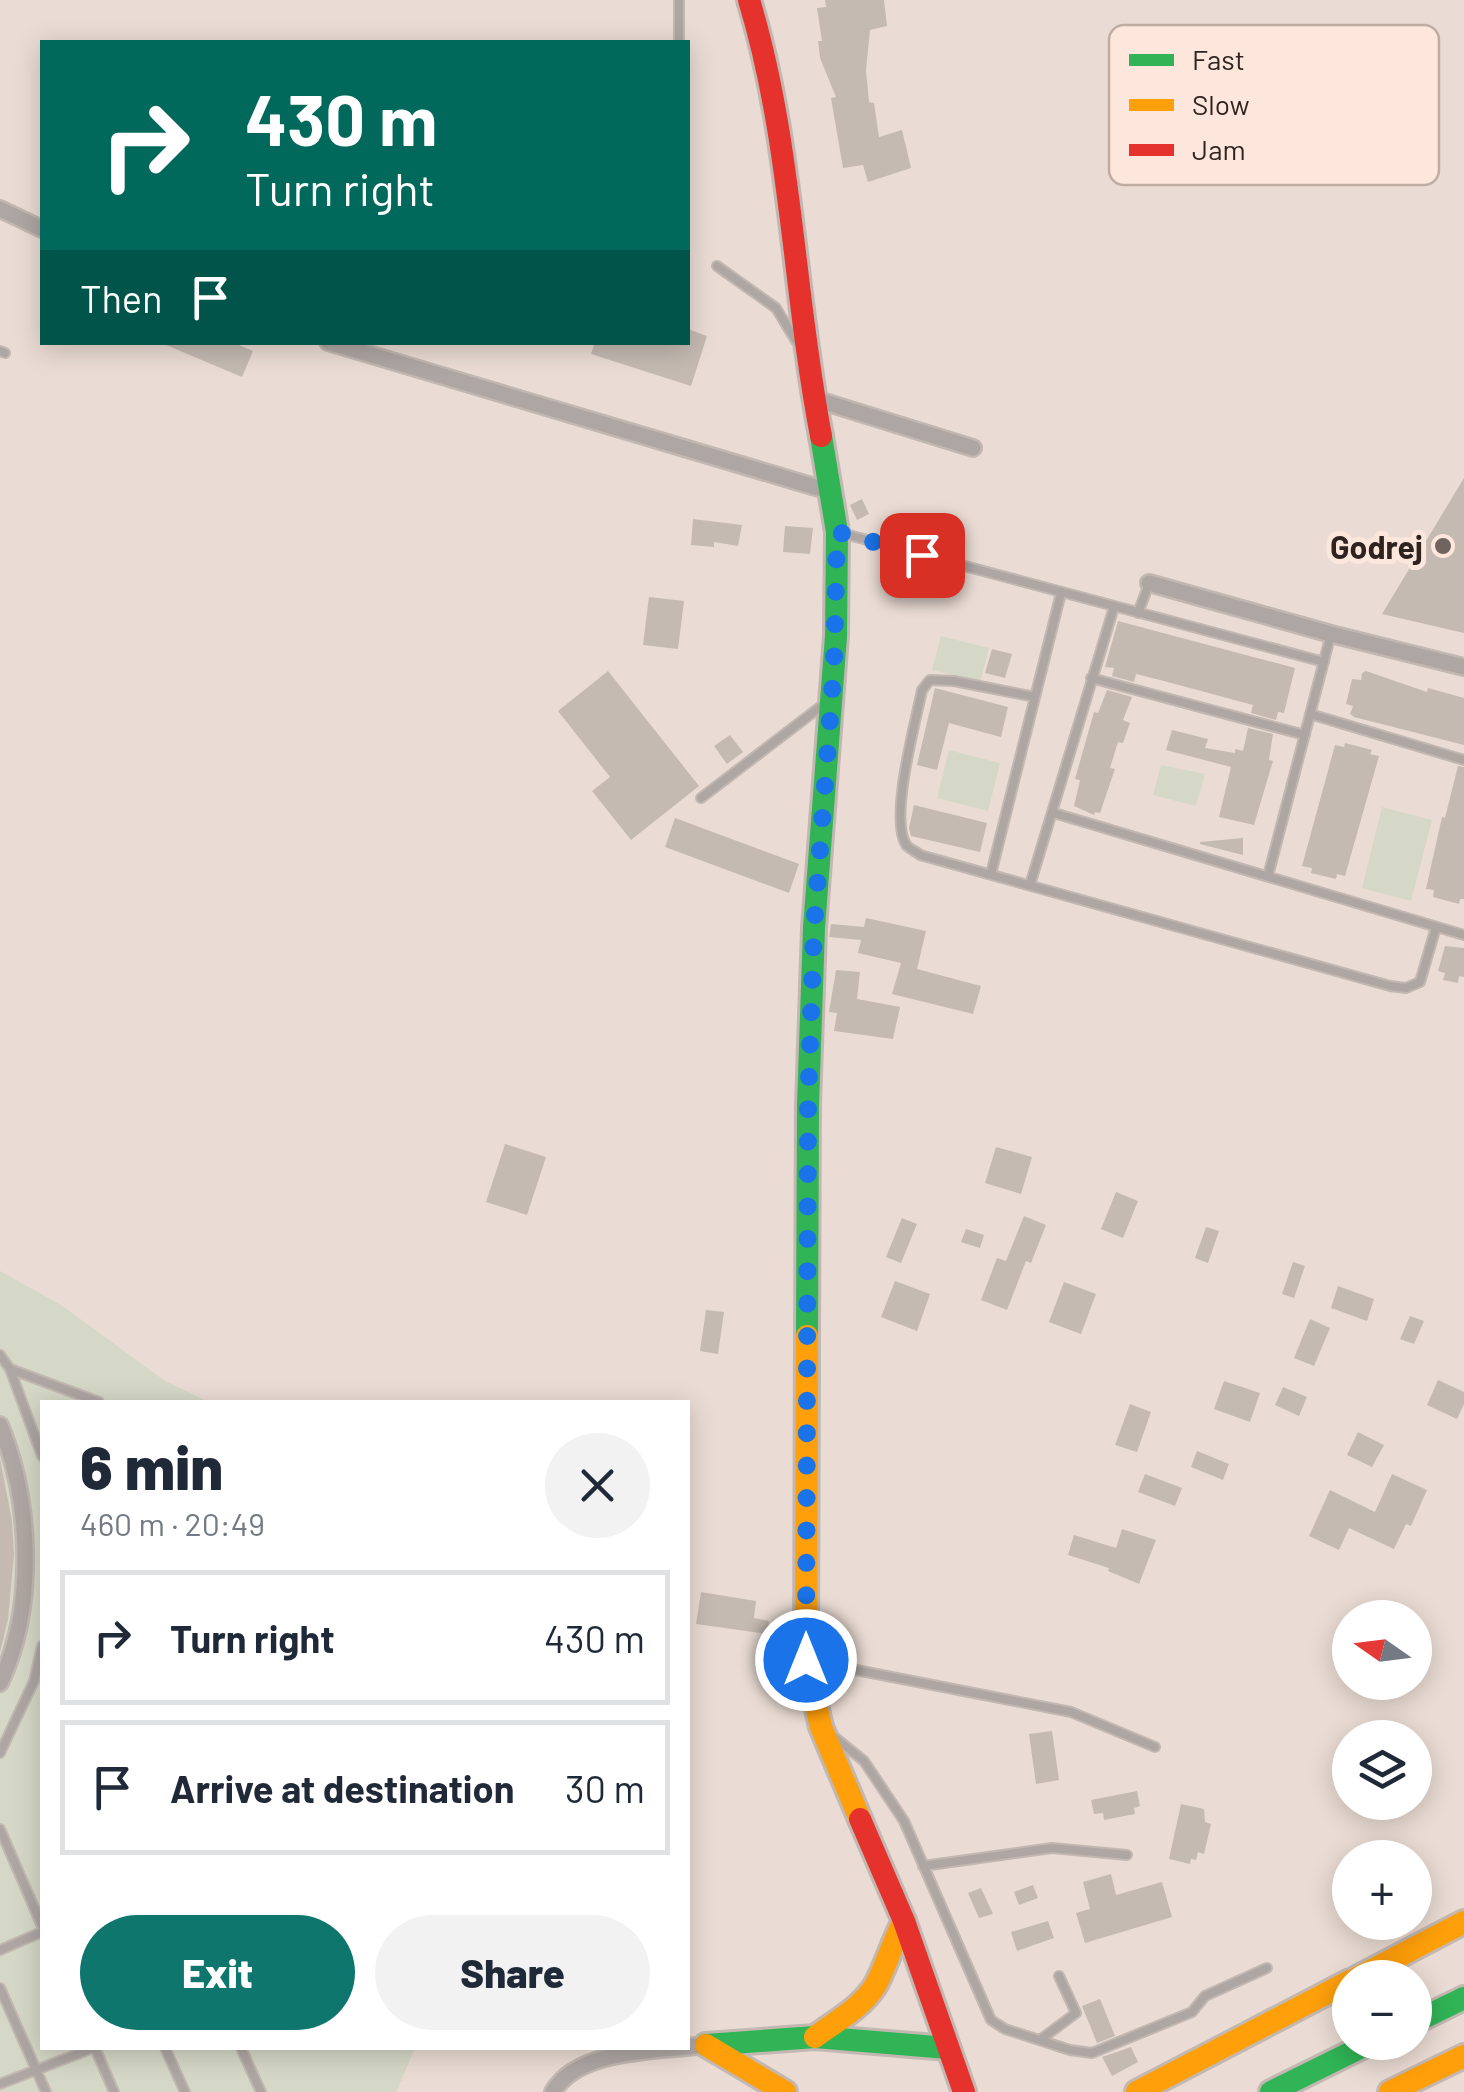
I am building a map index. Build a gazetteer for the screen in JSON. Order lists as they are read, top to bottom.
{
  "places": ["Godrej"],
  "legend": ["Fast", "Slow", "Jam"],
  "north": "left",
  "page": {
    "turn": ["430 m", "Turn right"],
    "then": "Then",
    "heading": ["6 min", "460 m · 20:49"],
    "list": [
      {
        "name": "Turn right",
        "value": "430 m"
      },
      {
        "name": "Arrive at destination",
        "value": "30 m"
      }
    ],
    "map_buttons": ["+", "−"],
    "buttons": ["Exit", "Share"]
  }
}
